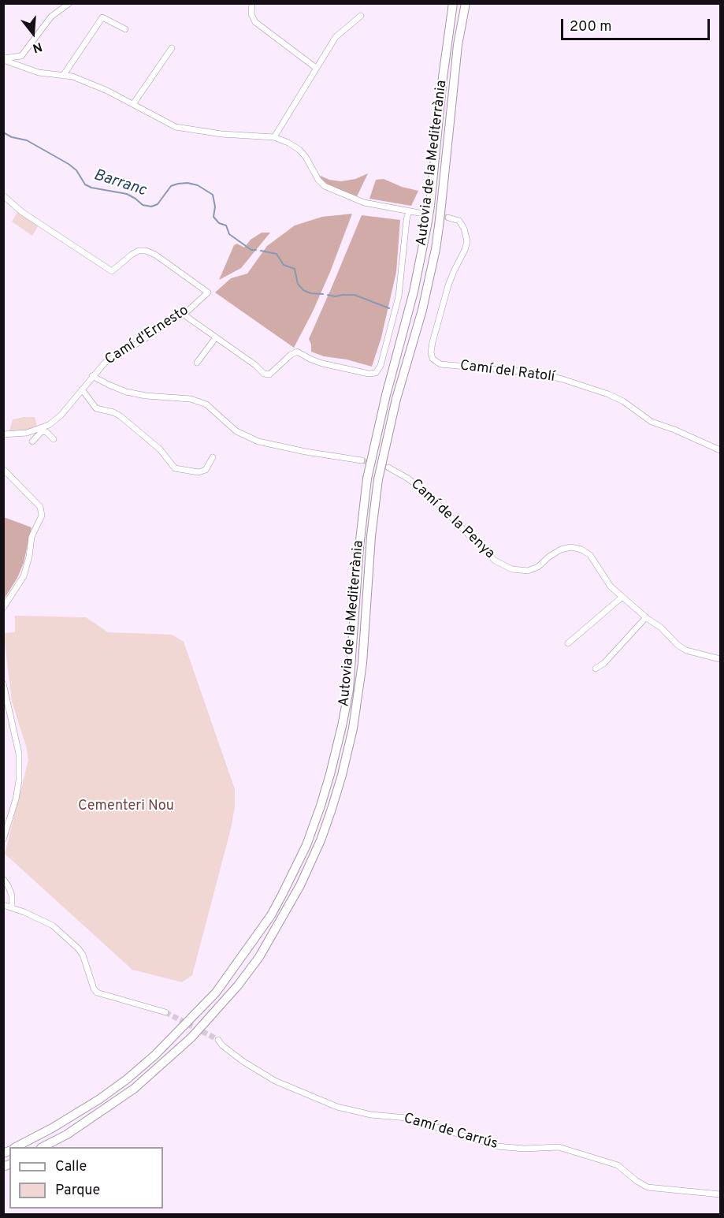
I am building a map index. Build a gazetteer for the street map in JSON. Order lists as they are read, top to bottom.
{
  "streets": {
    "highway": ["Autovia de la Mediterrània"],
    "street": [
      "Camí d'Ernesto",
      "Camí del Ratolí",
      "Camí de la Penya",
      "Camí de Carrús"
    ]
  },
  "water": ["Barranc"],
  "parks": ["Cementeri Nou"],
  "legend": ["Calle", "Parque"],
  "scale_bar": "200 m",
  "north": "bottom"
}
